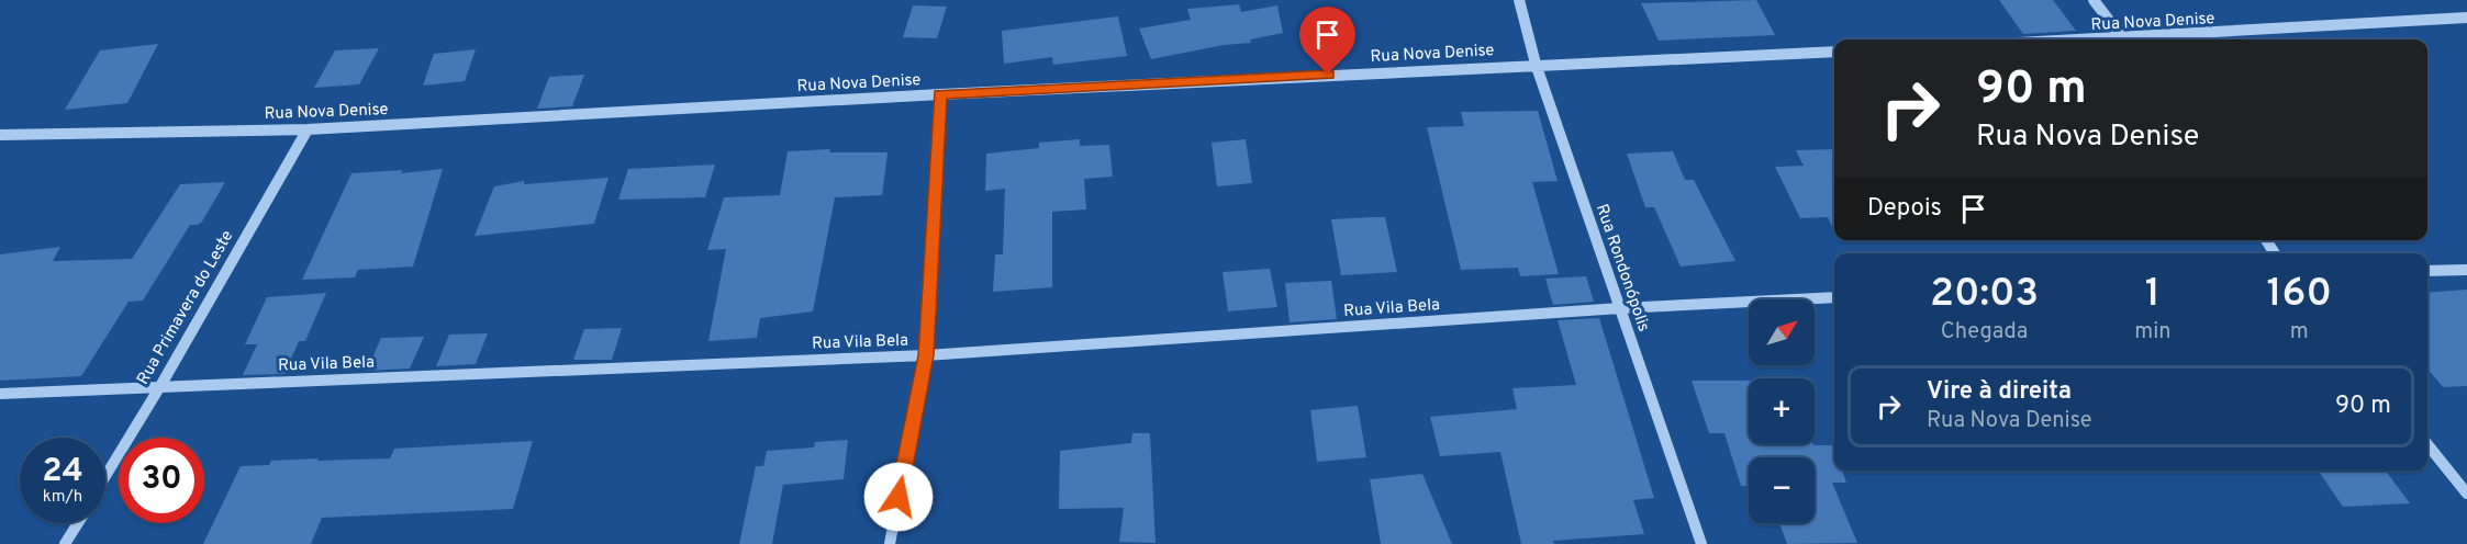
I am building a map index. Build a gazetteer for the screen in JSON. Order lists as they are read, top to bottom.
{
  "streets": {
    "street": [
      "Rua Nova Denise",
      "Rua Rondonópolis",
      "Rua Primavera do Leste",
      "Rua Vila Bela"
    ]
  },
  "crossings": [
    ["Rua Nova Denise", "Rua Rondonópolis"],
    ["Rua Nova Denise", "Rua Primavera do Leste"],
    ["Rua Rondonópolis", "Rua Vila Bela"],
    ["Rua Primavera do Leste", "Rua Vila Bela"]
  ],
  "north": "top right",
  "page": {
    "turn": ["90 m", "Rua Nova Denise"],
    "then": "Depois",
    "eta": [
      "20:03",
      "Chegada",
      "1",
      "min",
      "160",
      "m"
    ],
    "map_buttons": ["+", "−"],
    "list": [
      {
        "name": "Vire à direita",
        "note": "Rua Nova Denise",
        "value": "90 m"
      }
    ],
    "speed": "24 km/h",
    "limit": "30"
  }
}
